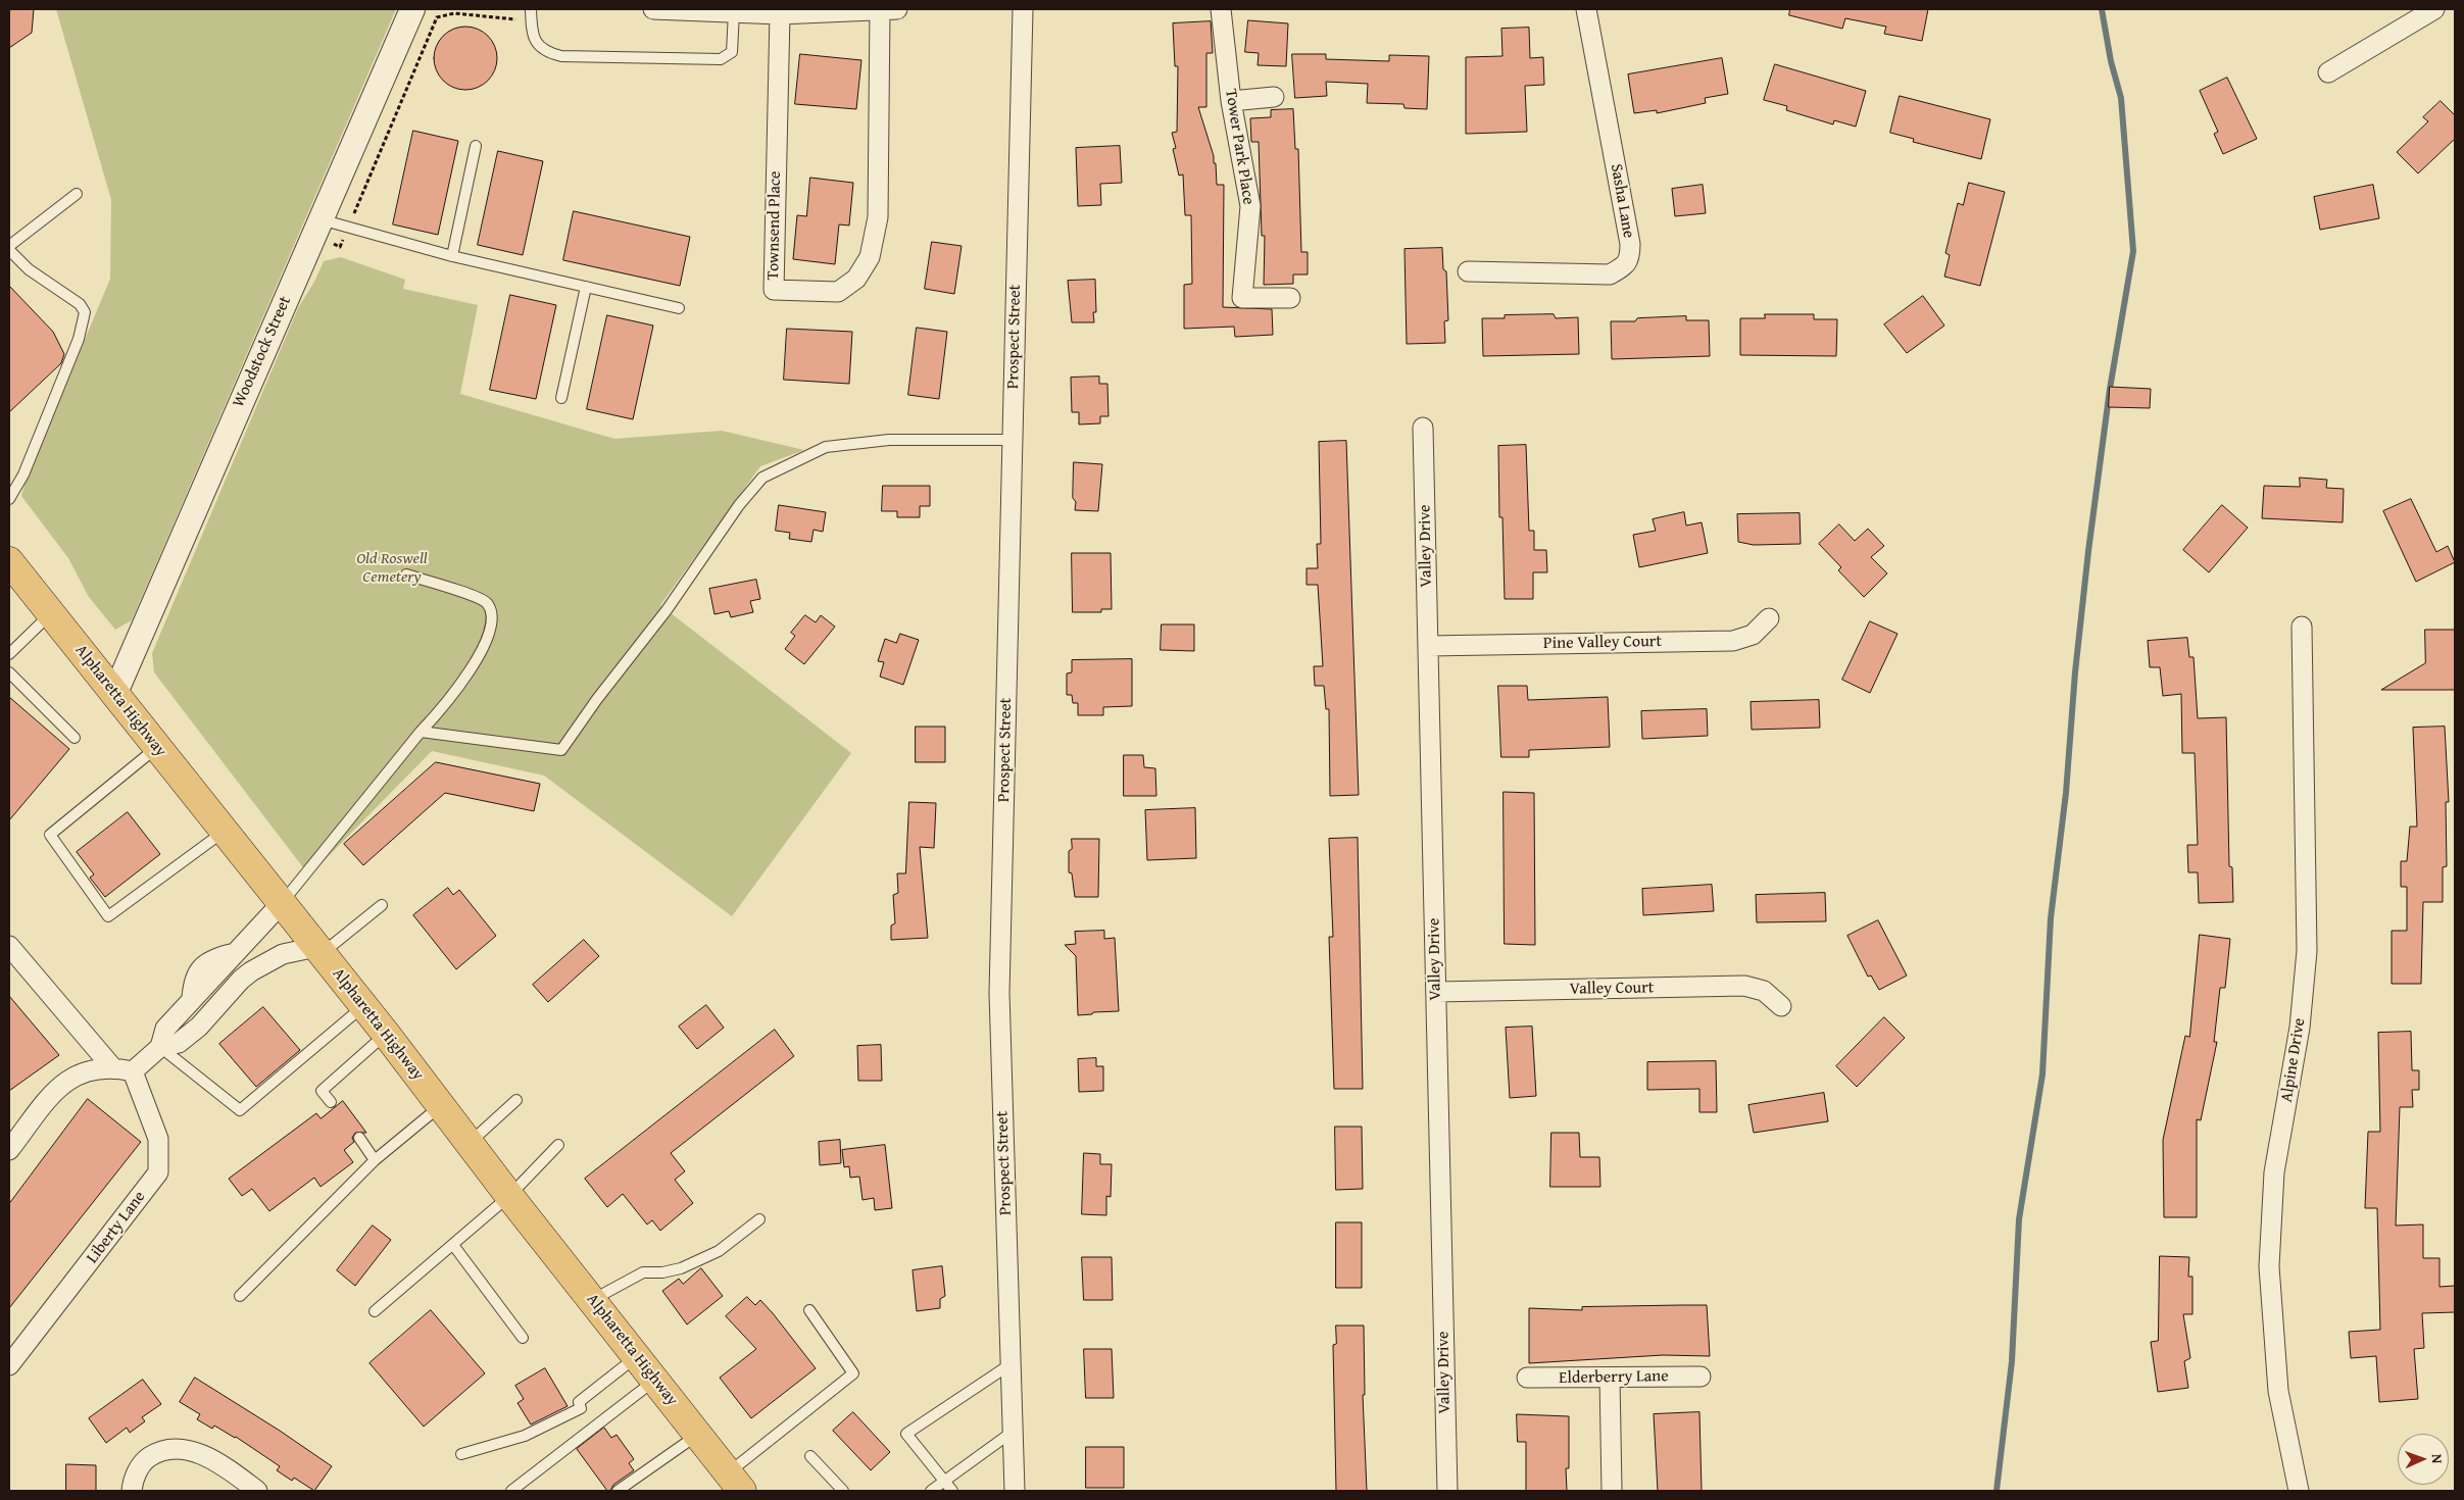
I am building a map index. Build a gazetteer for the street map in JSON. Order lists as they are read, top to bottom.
{
  "streets": {
    "highway": ["Alpharetta Highway"],
    "street": [
      "Tower Park Place",
      "Sasha Lane",
      "Townsend Place",
      "Prospect Street",
      "Woodstock Street",
      "Valley Drive",
      "Pine Valley Court",
      "Valley Court",
      "Alpine Drive",
      "Liberty Lane",
      "Elderberry Lane"
    ]
  },
  "crossings": [
    ["Woodstock Street", "Alpharetta Highway"],
    ["Valley Drive", "Pine Valley Court"],
    ["Valley Drive", "Valley Court"]
  ],
  "parks": ["Old Roswell Cemetery"],
  "north": "right"
}
